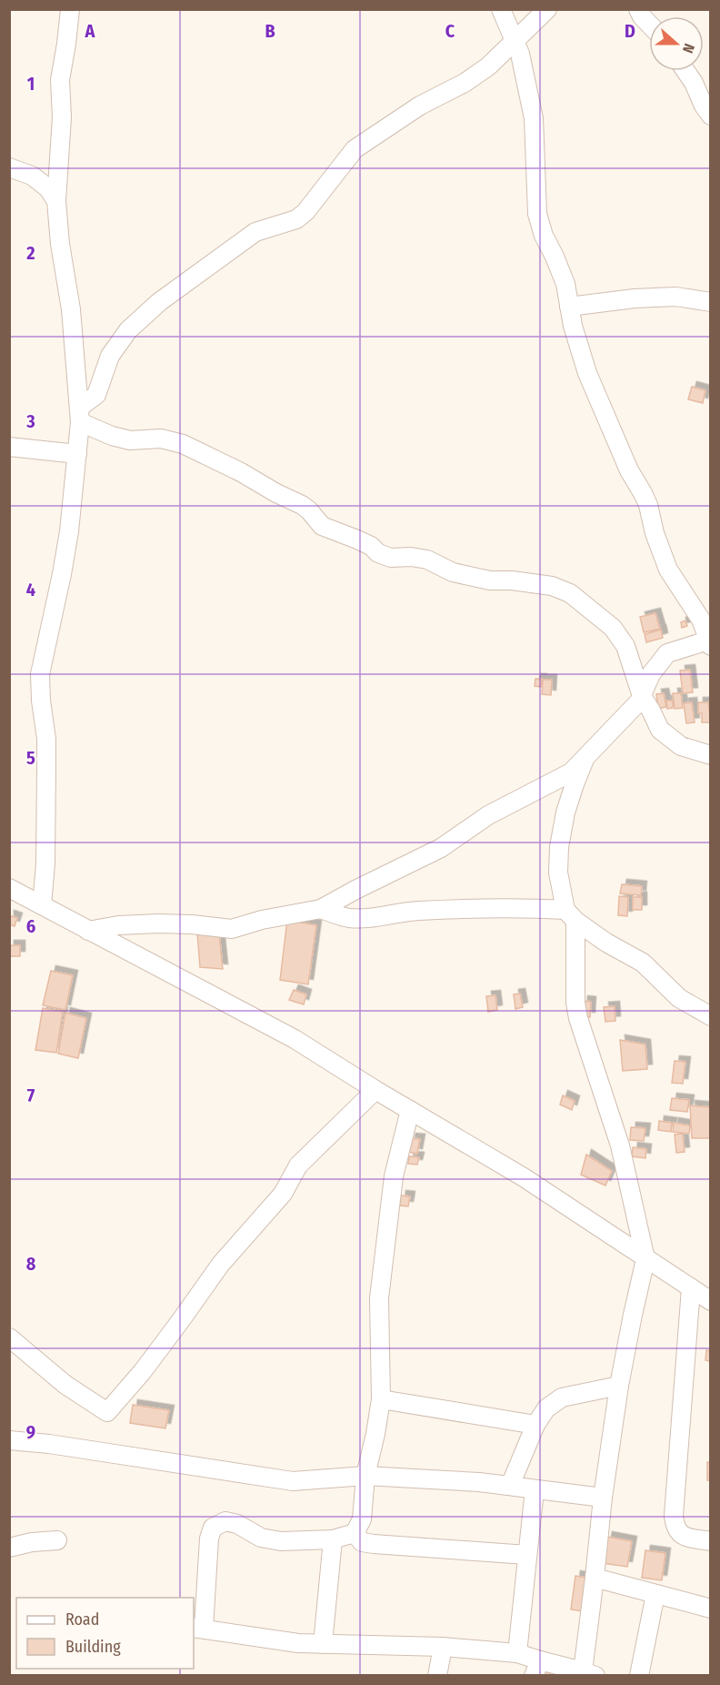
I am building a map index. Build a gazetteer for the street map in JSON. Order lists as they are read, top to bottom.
{
  "legend": ["Road", "Building"],
  "north": "right",
  "grid": {
    "columns": [
      "A",
      "B",
      "C",
      "D"
    ],
    "rows": [
      "1",
      "2",
      "3",
      "4",
      "5",
      "6",
      "7",
      "8",
      "9"
    ]
  }
}
